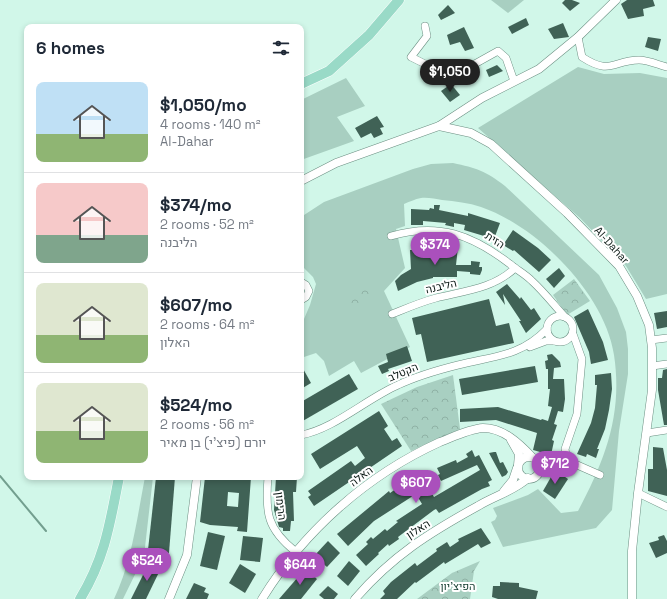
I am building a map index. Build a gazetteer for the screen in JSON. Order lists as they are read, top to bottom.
{
  "streets": {
    "street": [
      "הזית",
      "Al-Dahar",
      "הליבנה",
      "הקטלב",
      "האלה",
      "הרימון",
      "האלון"
    ]
  },
  "crossings": [
    ["הזית", "הליבנה"],
    ["הזית", "הקטלב"],
    ["האלה", "הרימון"],
    ["האלה", "האלון"]
  ],
  "parks": ["הפיצ'יון"],
  "page": {
    "heading": "6 homes",
    "price": [
      "$1,050",
      "$374",
      "$712",
      "$607",
      "$524",
      "$644"
    ],
    "list": [
      {
        "name": "$1,050/mo",
        "note": "4 rooms · 140 m² · Al-Dahar"
      },
      {
        "name": "$374/mo",
        "note": "2 rooms · 52 m² · הליבנה"
      },
      {
        "name": "$607/mo",
        "note": "2 rooms · 64 m² · האלון"
      },
      {
        "name": "$524/mo",
        "note": "2 rooms · 56 m² · יורם (פיצ'י) בן מאיר"
      }
    ]
  }
}
